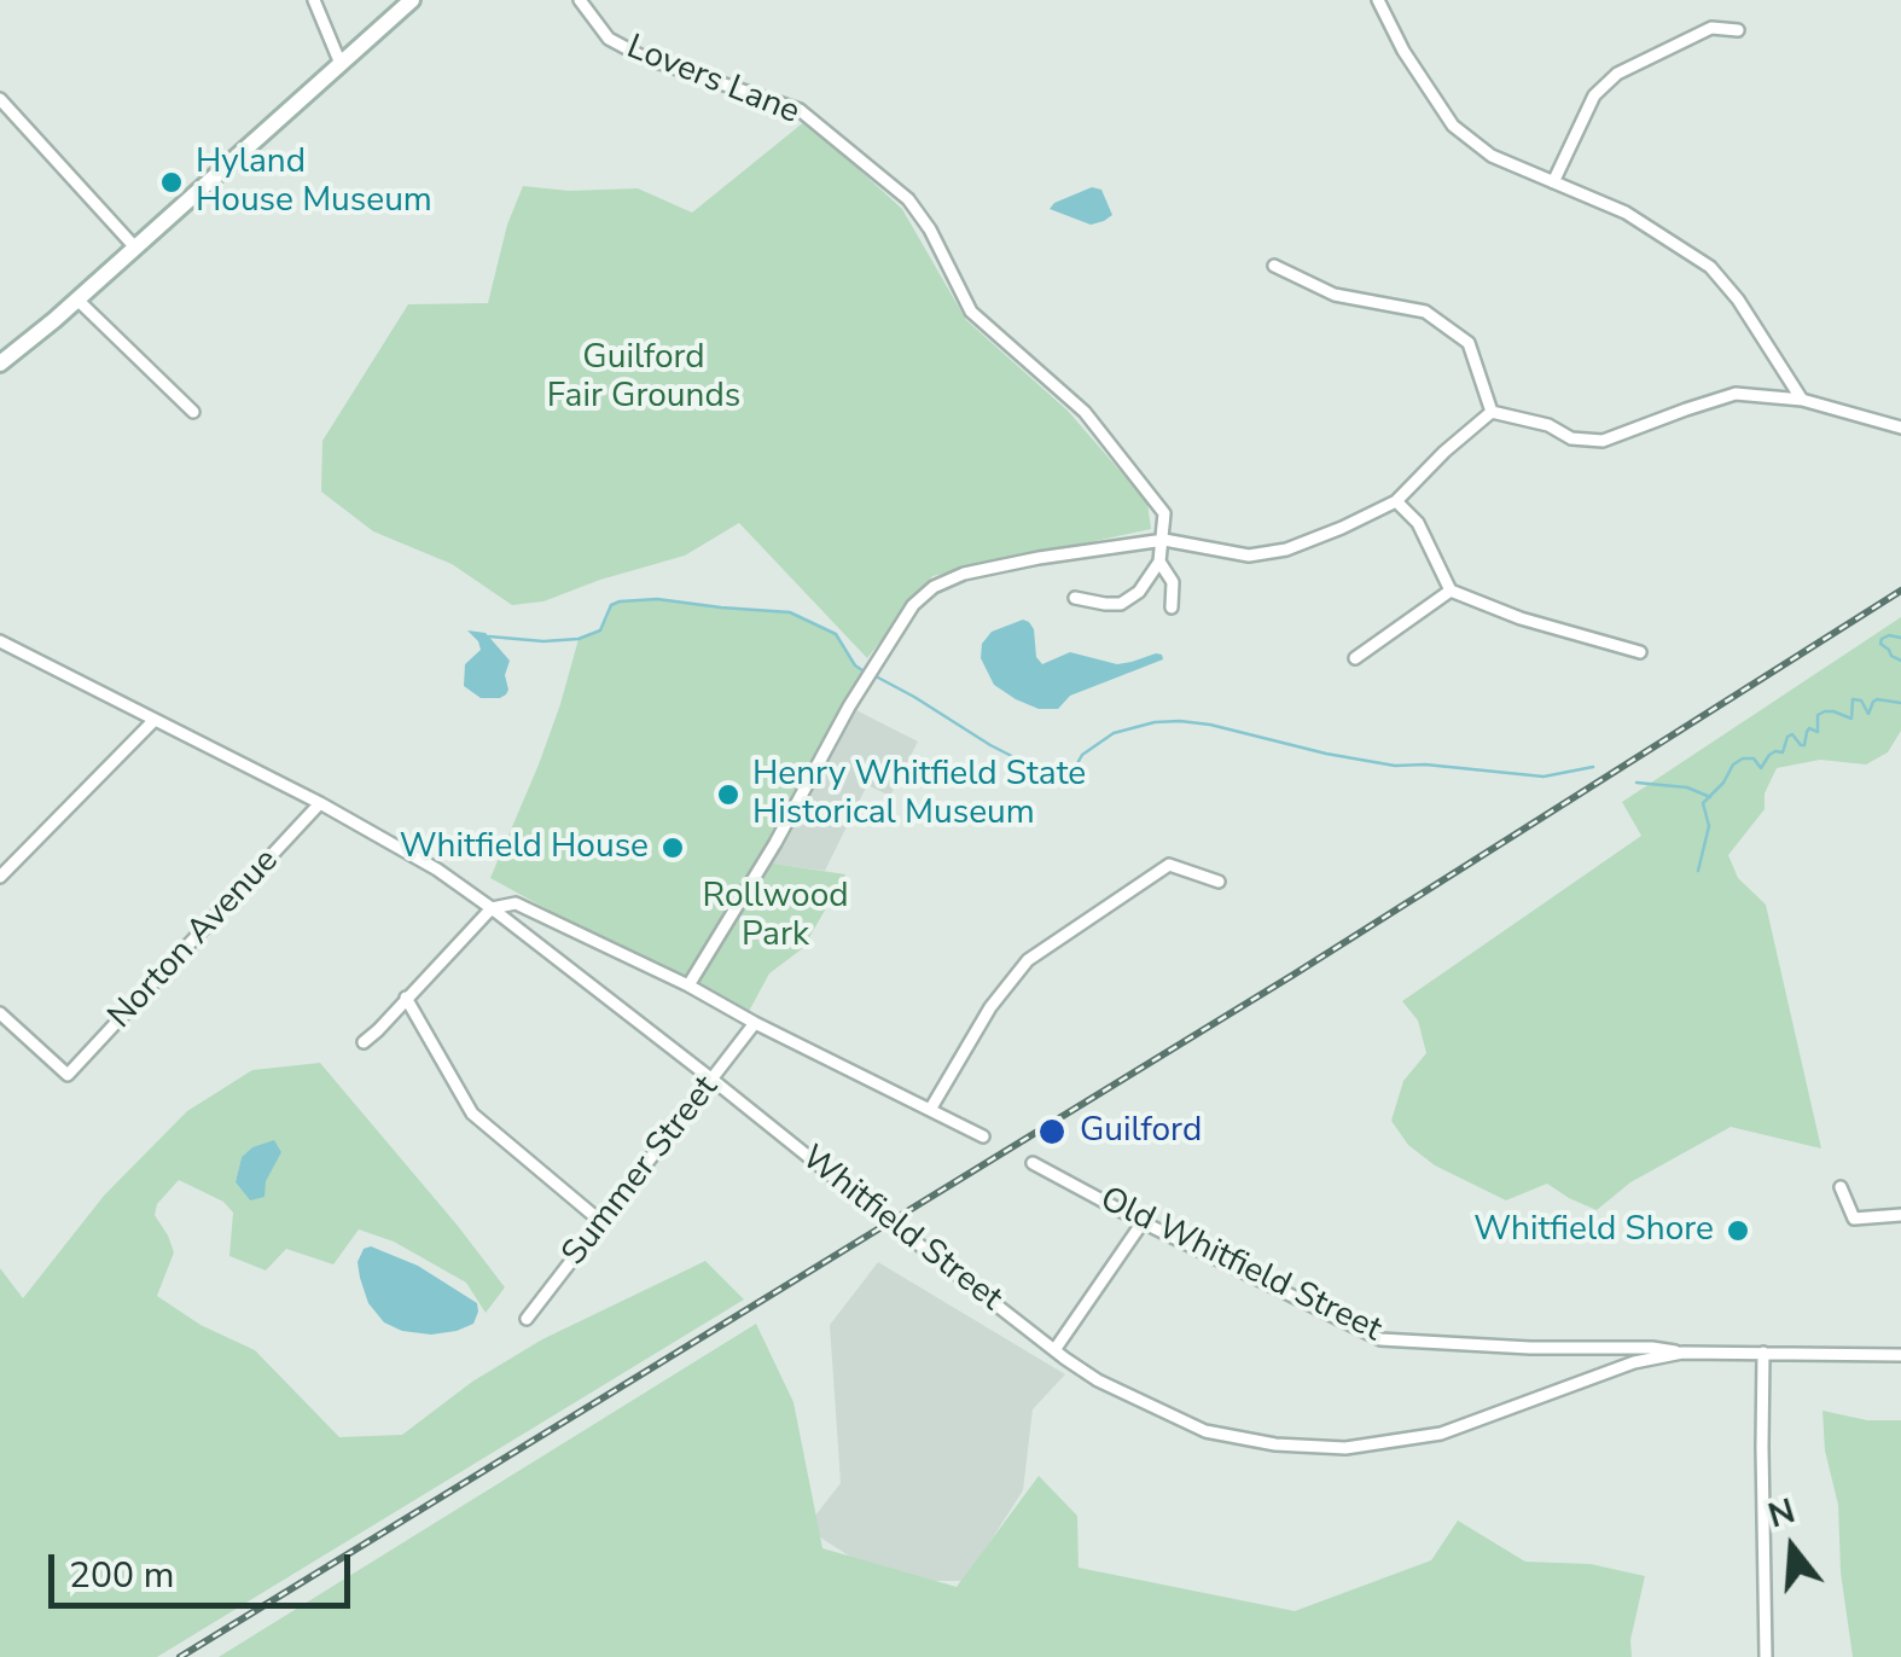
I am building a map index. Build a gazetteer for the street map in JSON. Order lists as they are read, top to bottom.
{
  "streets": {
    "street": [
      "Lovers Lane",
      "Norton Avenue",
      "Summer Street",
      "Whitfield Street",
      "Old Whitfield Street"
    ]
  },
  "crossings": [
    ["Norton Avenue", "Whitfield Street"],
    ["Summer Street", "Whitfield Street"],
    ["Whitfield Street", "Old Whitfield Street"]
  ],
  "parks": ["Guilford Fair Grounds", "Rollwood Park"],
  "places": [
    "Hyland House Museum",
    "Henry Whitfield State Historical Museum",
    "Whitfield House",
    "Guilford",
    "Whitfield Shore"
  ],
  "scale_bar": "200 m",
  "north": "top"
}
